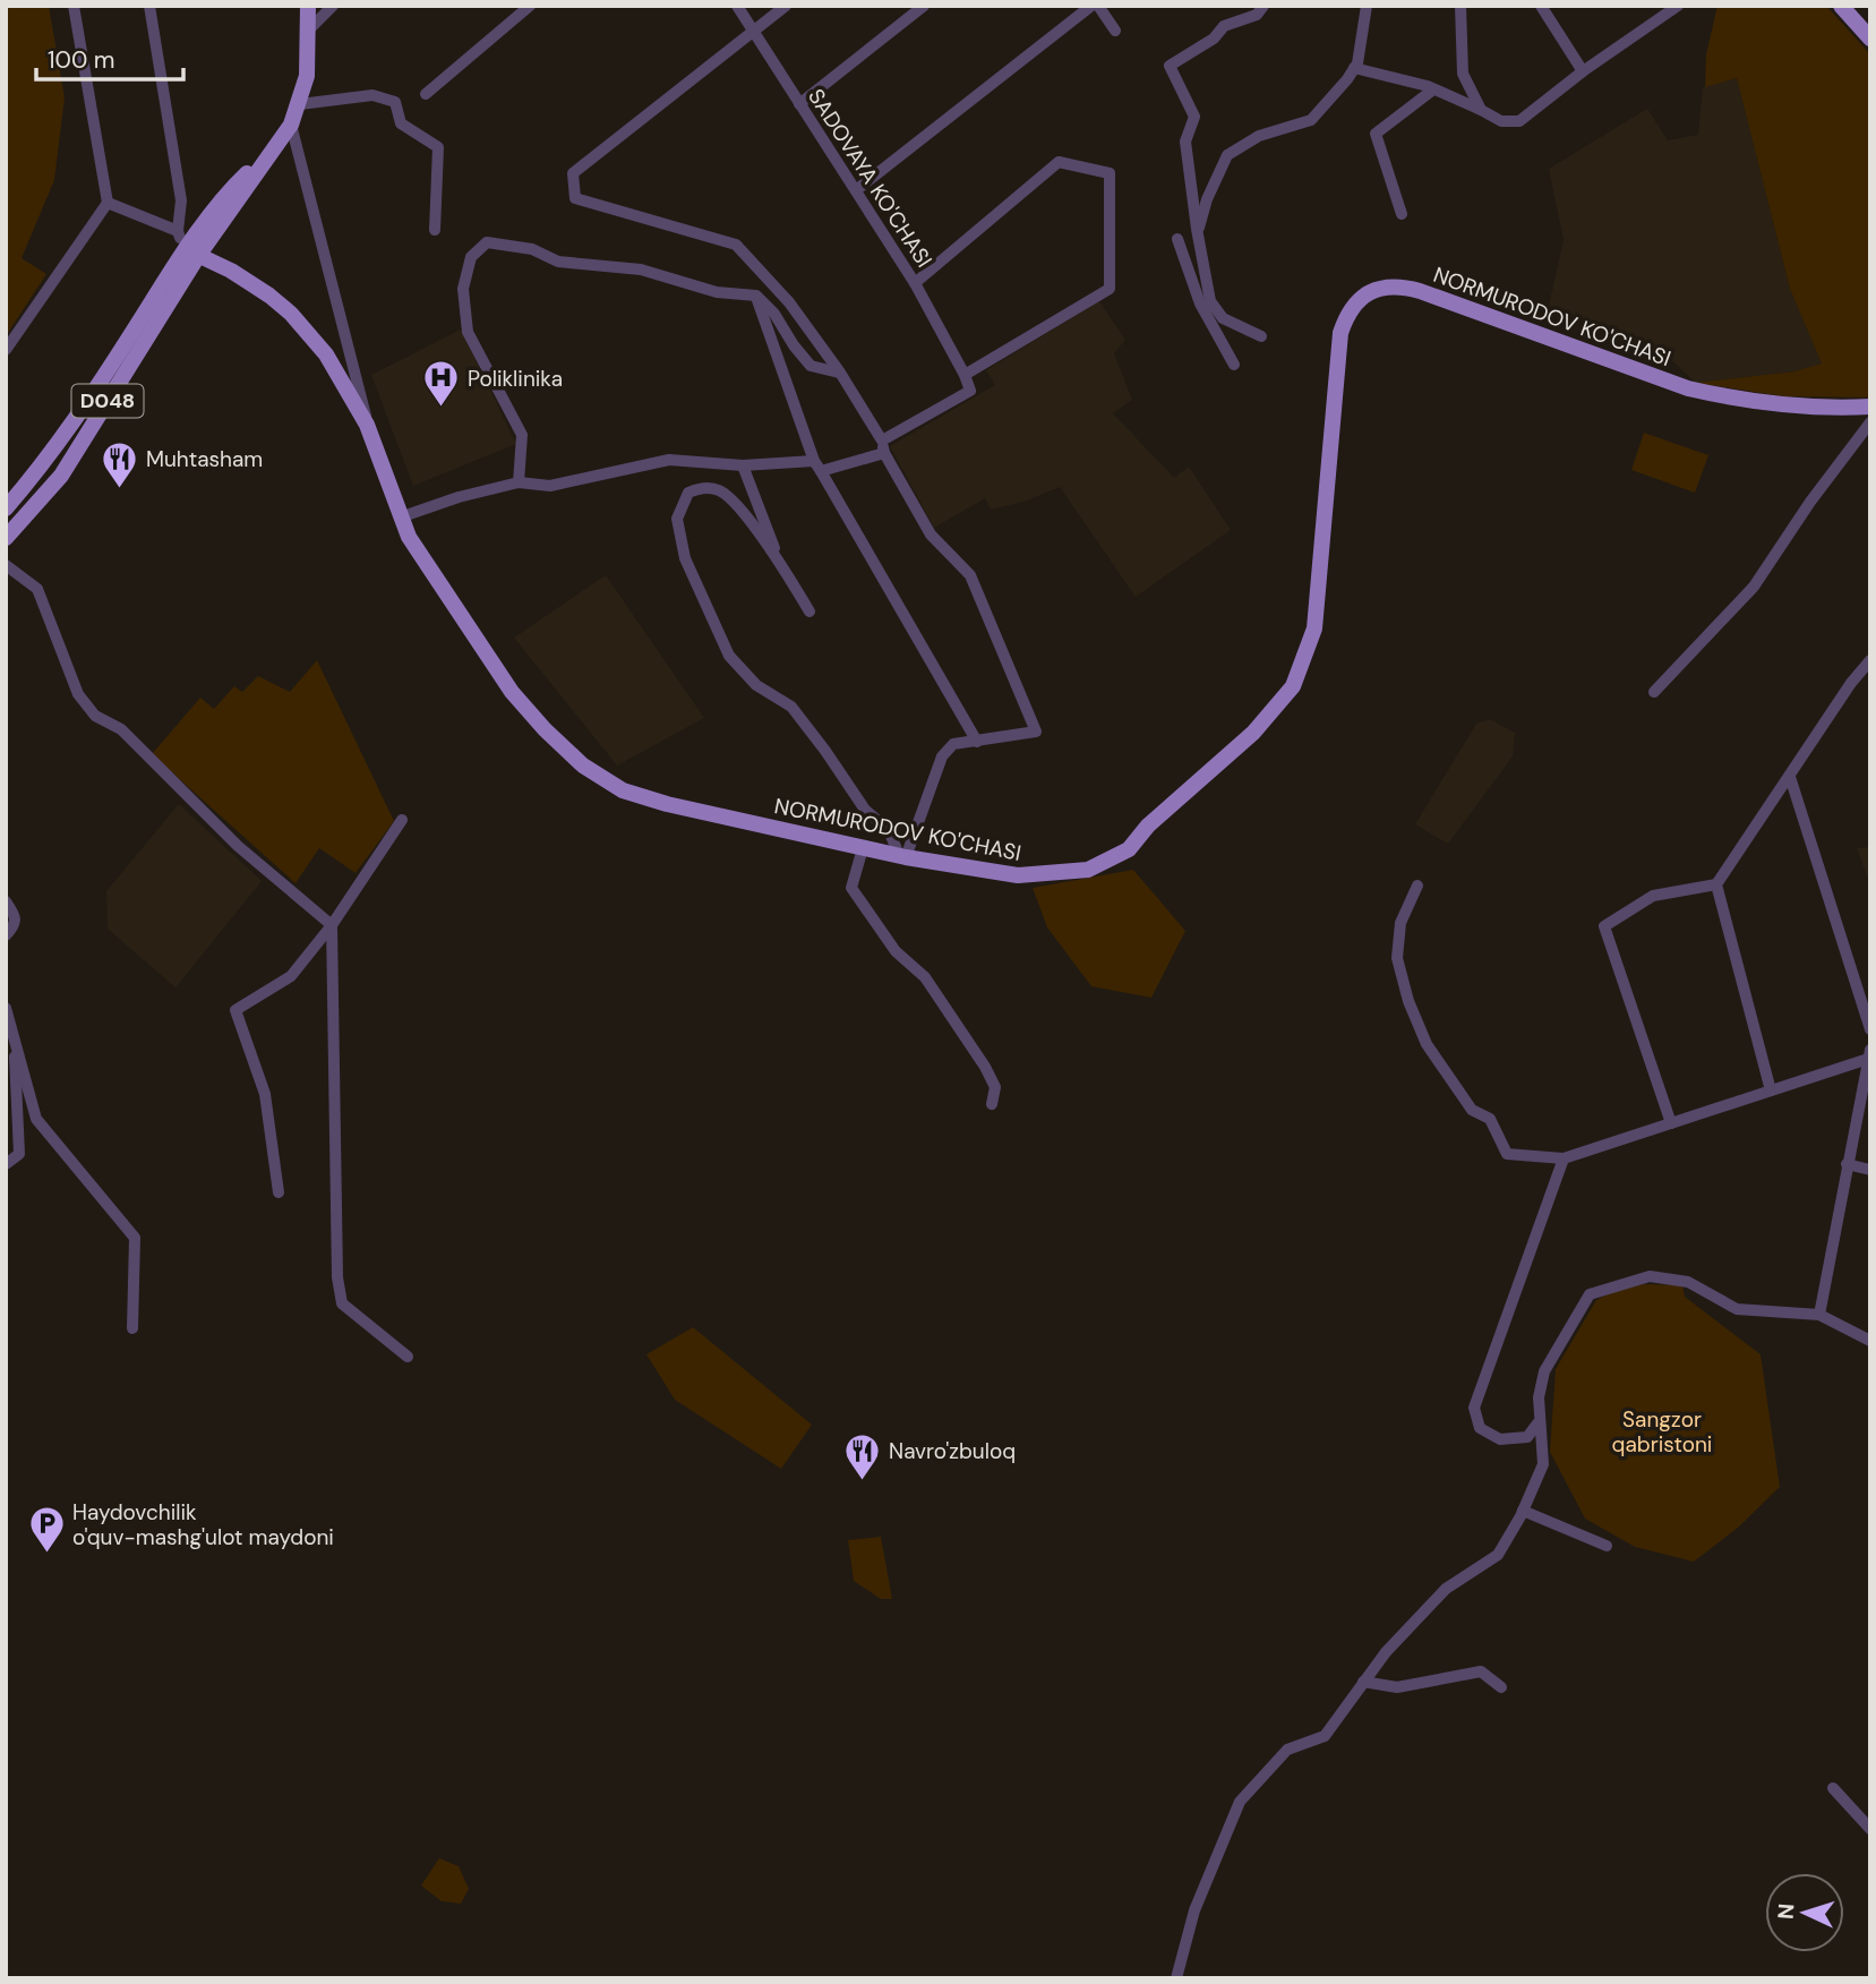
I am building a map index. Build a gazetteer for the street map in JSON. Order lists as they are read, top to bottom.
{
  "streets": {
    "main road": ["NORMURODOV KO'CHASI", "D048"],
    "street": ["SADOVAYA KO'CHASI"]
  },
  "crossings": [
    ["NORMURODOV KO'CHASI", "D048"]
  ],
  "parks": ["Sangzor qabristoni"],
  "places": {
    "hospital": ["Poliklinika"],
    "restaurant": ["Muhtasham", "Navro'zbuloq"],
    "parking": ["Haydovchilik o'quv-mashg'ulot maydoni"]
  },
  "scale_bar": "100 m",
  "north": "left"
}
